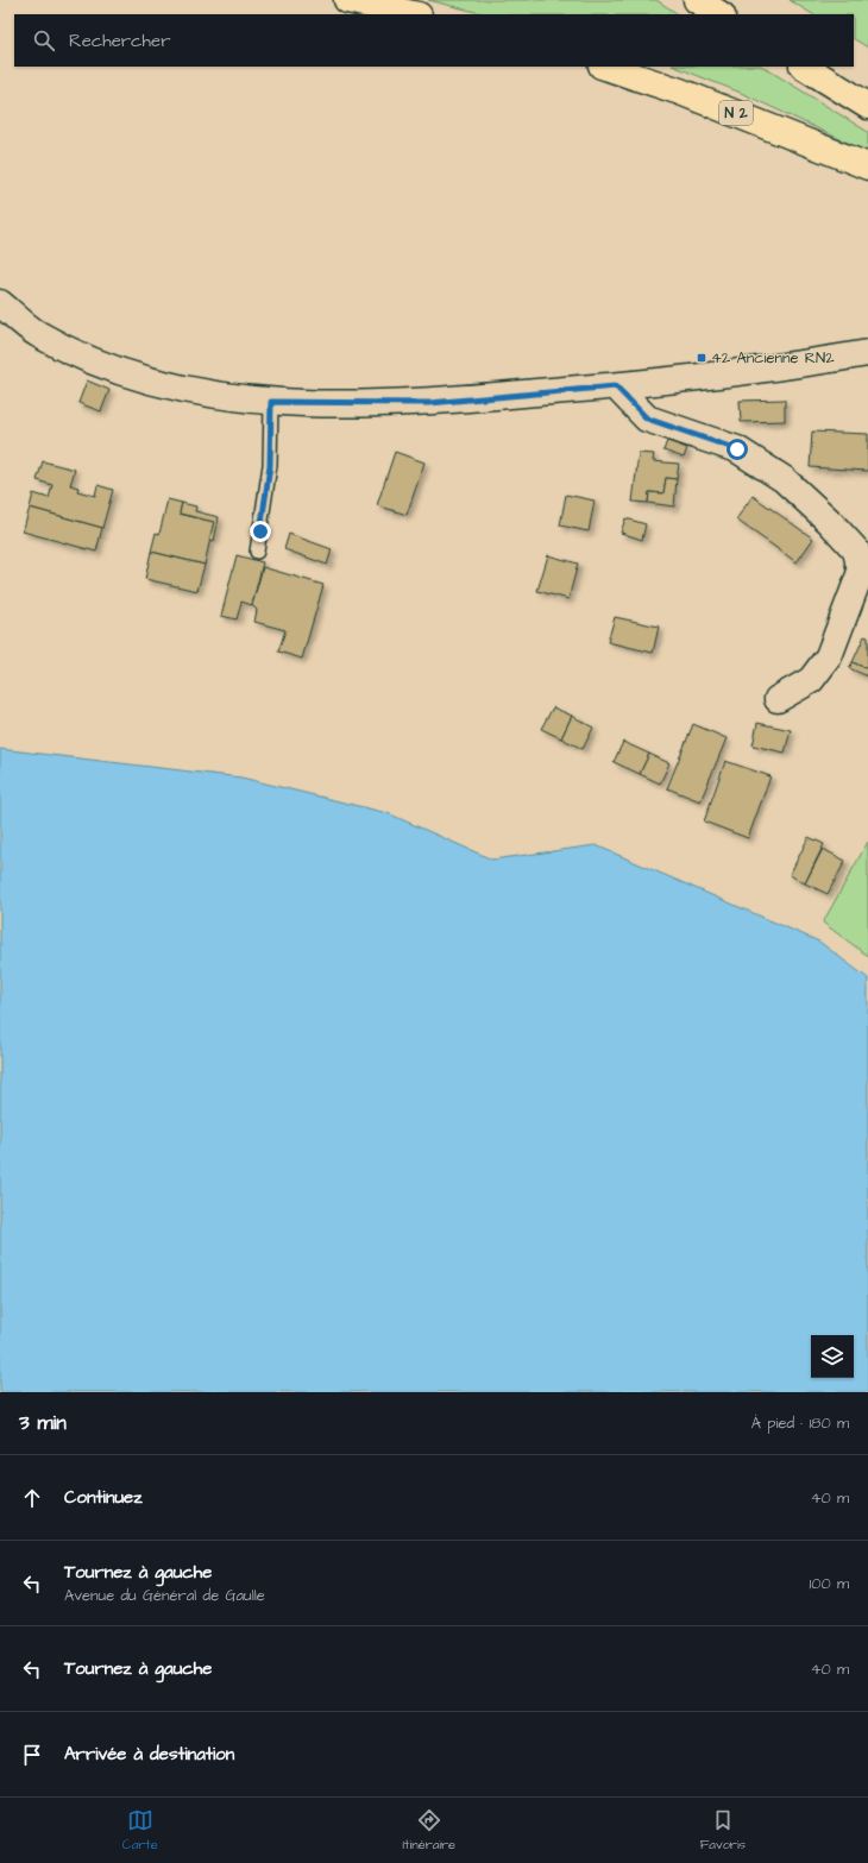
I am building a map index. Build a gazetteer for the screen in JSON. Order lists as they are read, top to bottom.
{
  "streets": {
    "main road": ["N 2"]
  },
  "places": {
    "transit": ["42 Ancienne RN2"]
  },
  "page": {
    "search": "Rechercher",
    "heading": ["3 min", "À pied · 180 m"],
    "list": [
      ["Continuez", "40 m"],
      ["Tournez à gauche", "Avenue du Général de Gaulle", "100 m"],
      ["Tournez à gauche", "40 m"],
      "Arrivée à destination"
    ],
    "nav": ["Carte", "Itinéraire", "Favoris"]
  }
}
